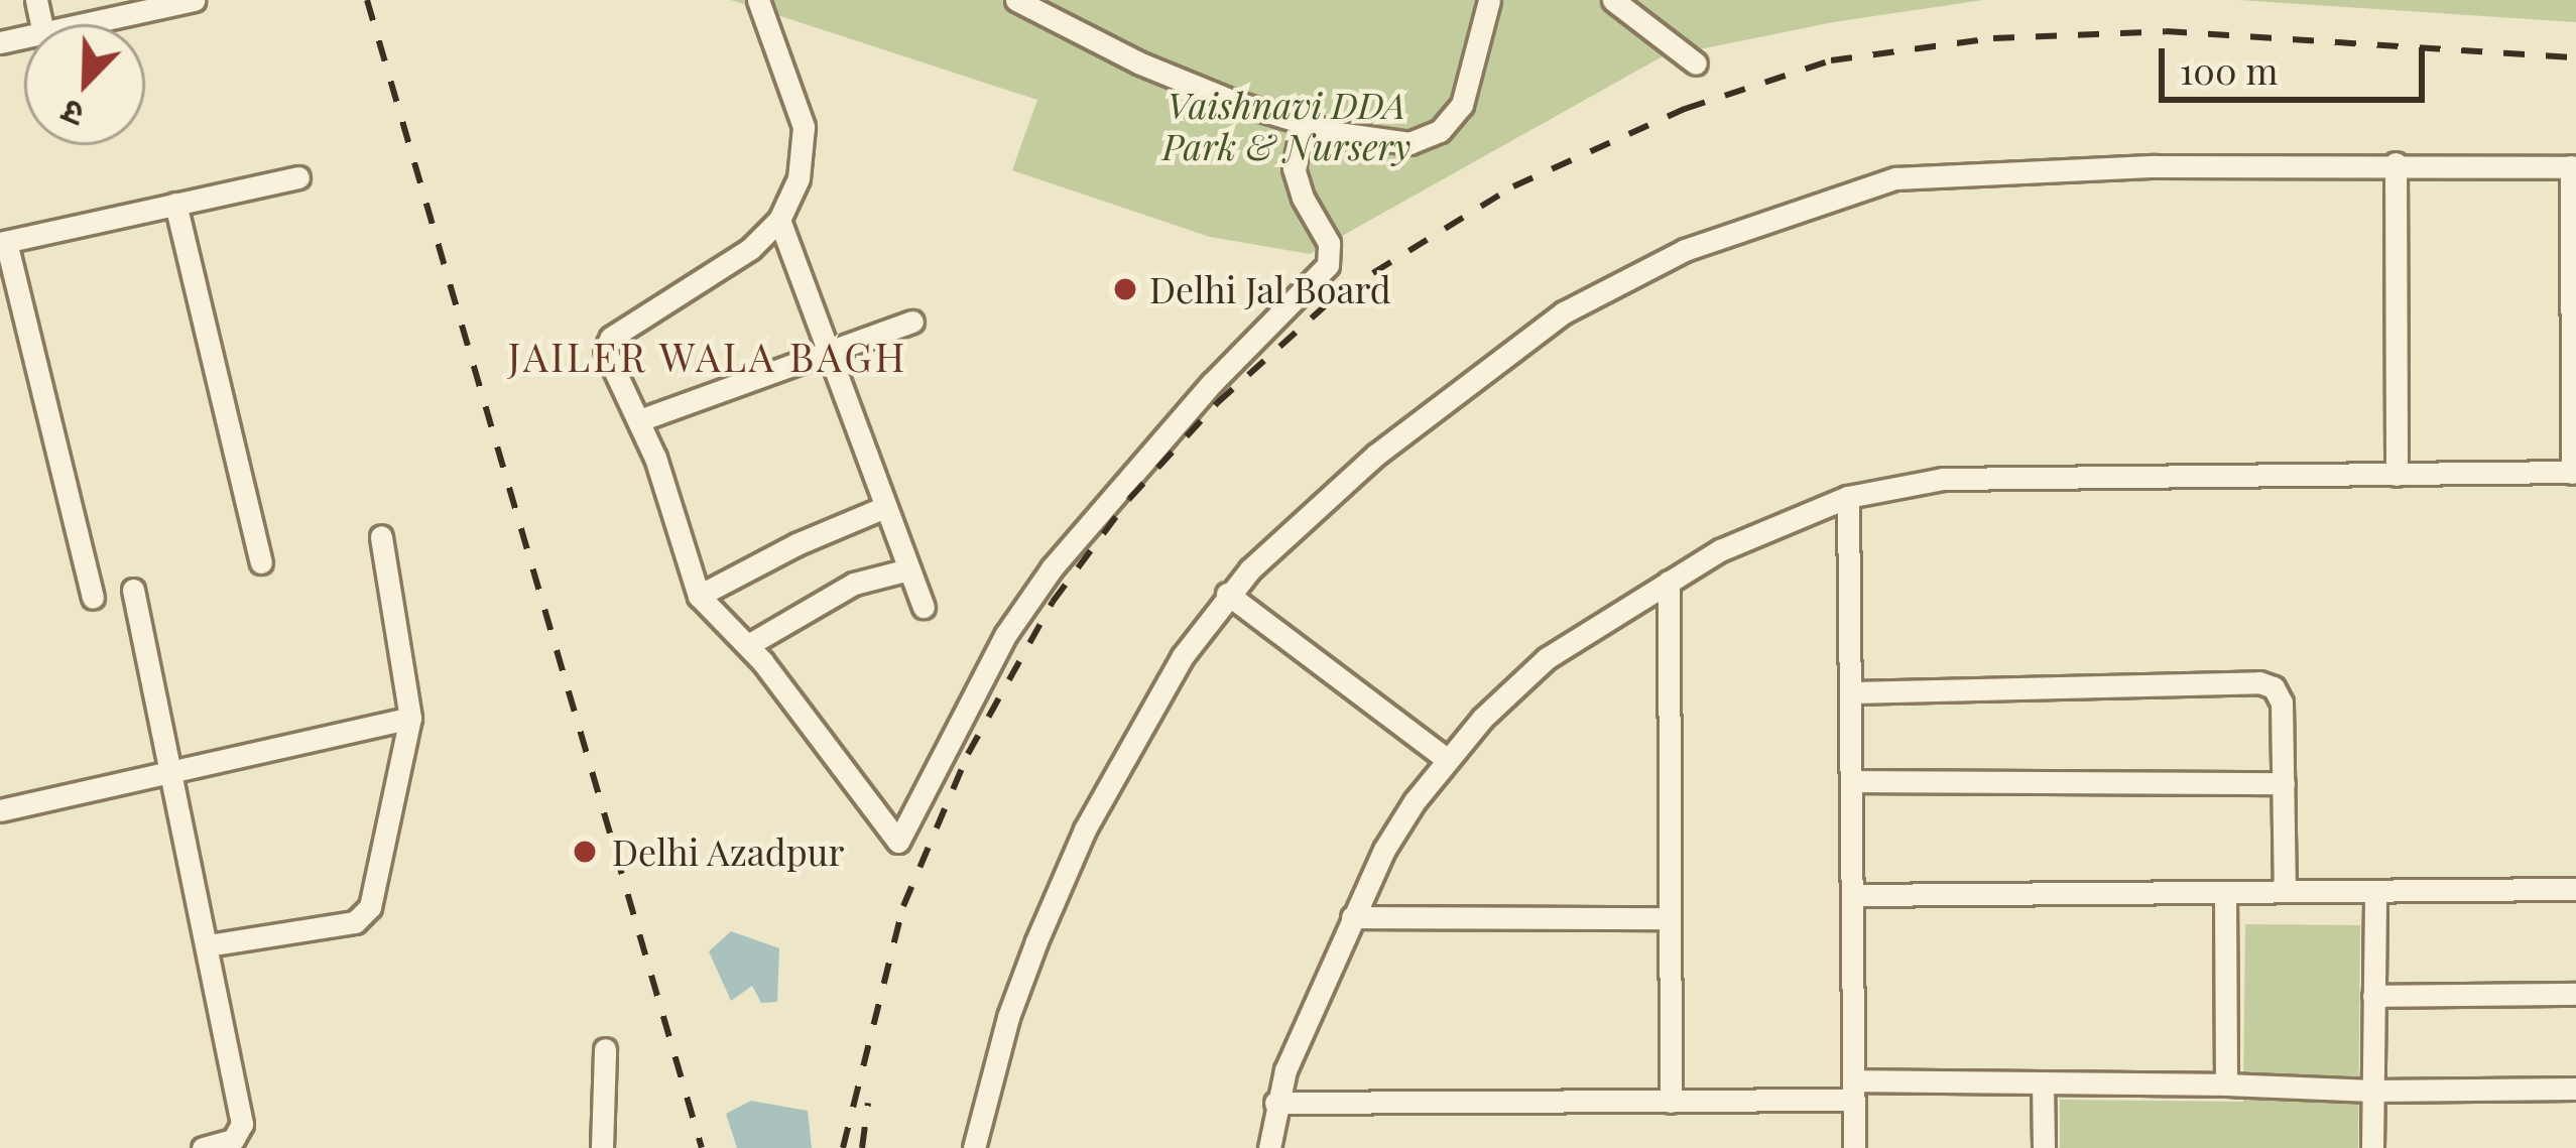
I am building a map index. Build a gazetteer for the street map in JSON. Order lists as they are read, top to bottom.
{
  "districts": ["JAILER WALA BAGH"],
  "parks": ["Vaishnavi DDA Park & Nursery"],
  "places": ["Delhi Jal Board", "Delhi Azadpur"],
  "scale_bar": "100 m",
  "north": "bottom left"
}
